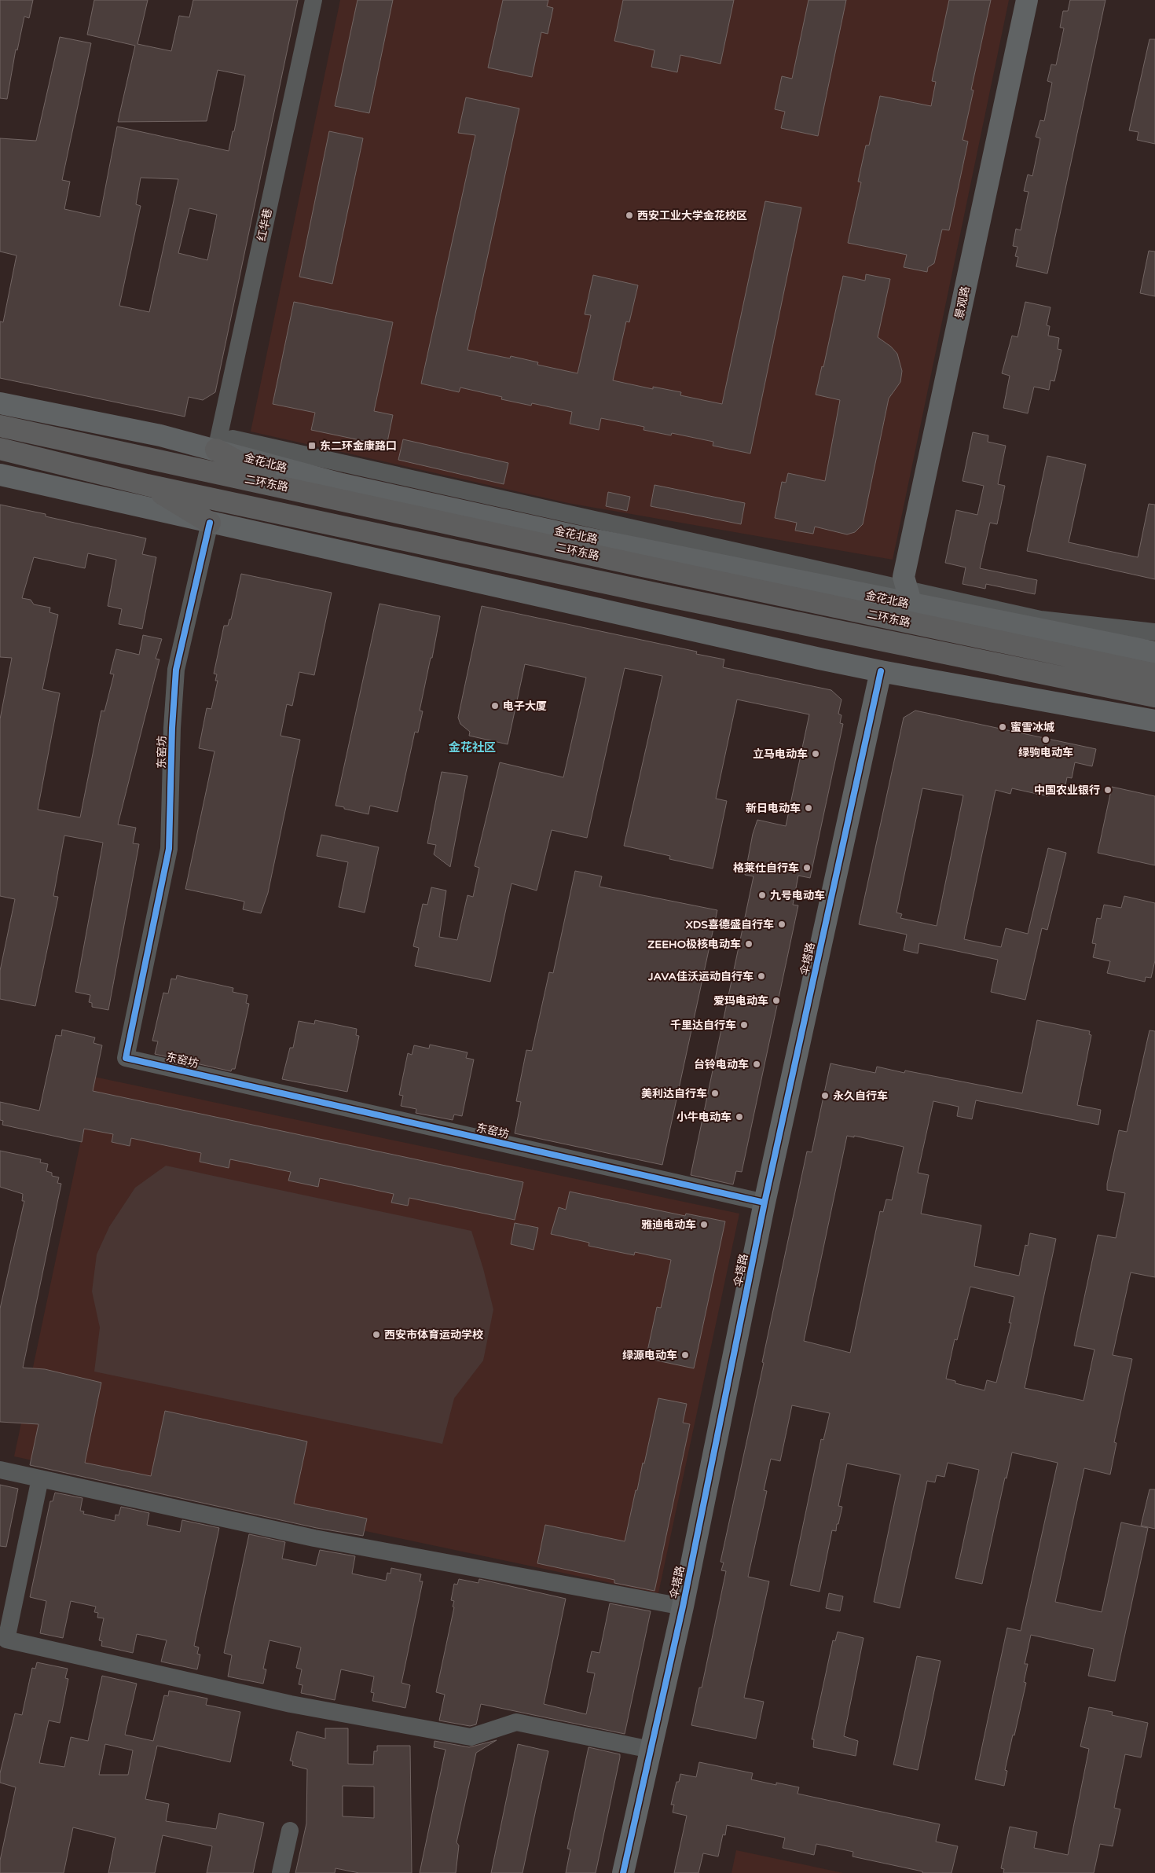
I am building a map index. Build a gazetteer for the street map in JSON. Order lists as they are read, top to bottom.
{
  "streets": {
    "highway": ["二环东路"],
    "main road": ["景观路", "金花北路", "伞塔路"],
    "street": ["红华巷", "东窑坊"]
  },
  "crossings": [
    ["红华巷", "金花北路"],
    ["景观路", "金花北路"],
    ["东窑坊", "伞塔路"]
  ],
  "districts": ["金花社区"],
  "places": {
    "other": [
      "西安工业大学金花校区",
      "电子大厦",
      "蜜雪冰城",
      "绿驹电动车",
      "立马电动车",
      "中国农业银行",
      "新日电动车",
      "格莱仕自行车",
      "九号电动车",
      "XDS喜德盛自行车",
      "ZEEHO极核电动车",
      "JAVA佳沃运动自行车",
      "爱玛电动车",
      "千里达自行车",
      "台铃电动车",
      "美利达自行车",
      "永久自行车",
      "小牛电动车",
      "雅迪电动车",
      "西安市体育运动学校",
      "绿源电动车"
    ],
    "transit": ["东二环金康路口"]
  }
}
